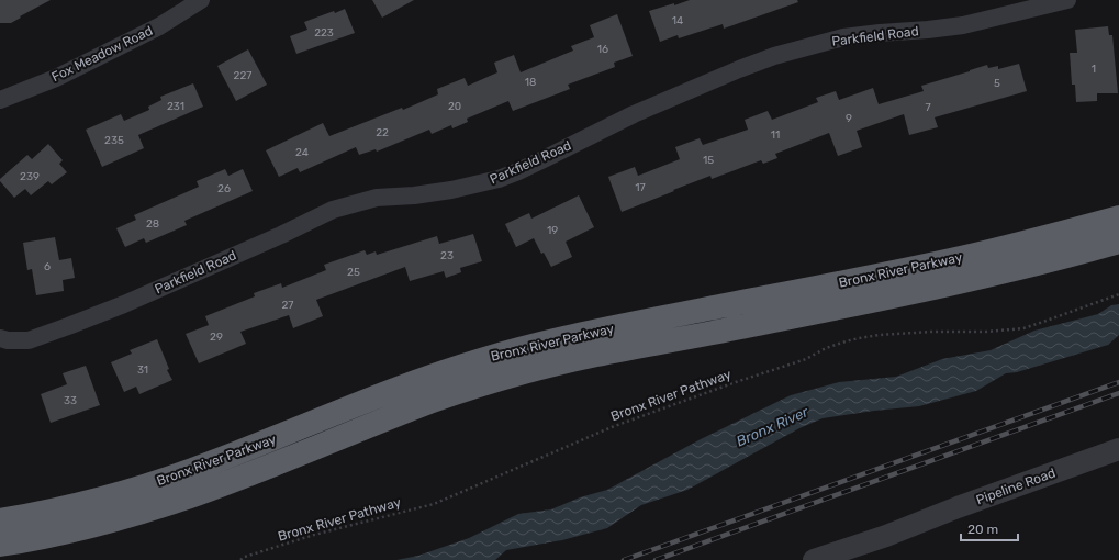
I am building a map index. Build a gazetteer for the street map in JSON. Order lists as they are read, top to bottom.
{
  "streets": {
    "highway": ["Bronx River Parkway"],
    "street": ["Parkfield Road", "Fox Meadow Road", "Pipeline Road"],
    "path": ["Bronx River Pathway"]
  },
  "water": ["Bronx River"],
  "house_numbers": [
    "14",
    "223",
    "16",
    "1",
    "227",
    "18",
    "5",
    "231",
    "20",
    "7",
    "9",
    "22",
    "11",
    "235",
    "24",
    "15",
    "239",
    "17",
    "26",
    "28",
    "19",
    "23",
    "6",
    "25",
    "27",
    "29",
    "31",
    "33"
  ],
  "scale_bar": "20 m"
}
